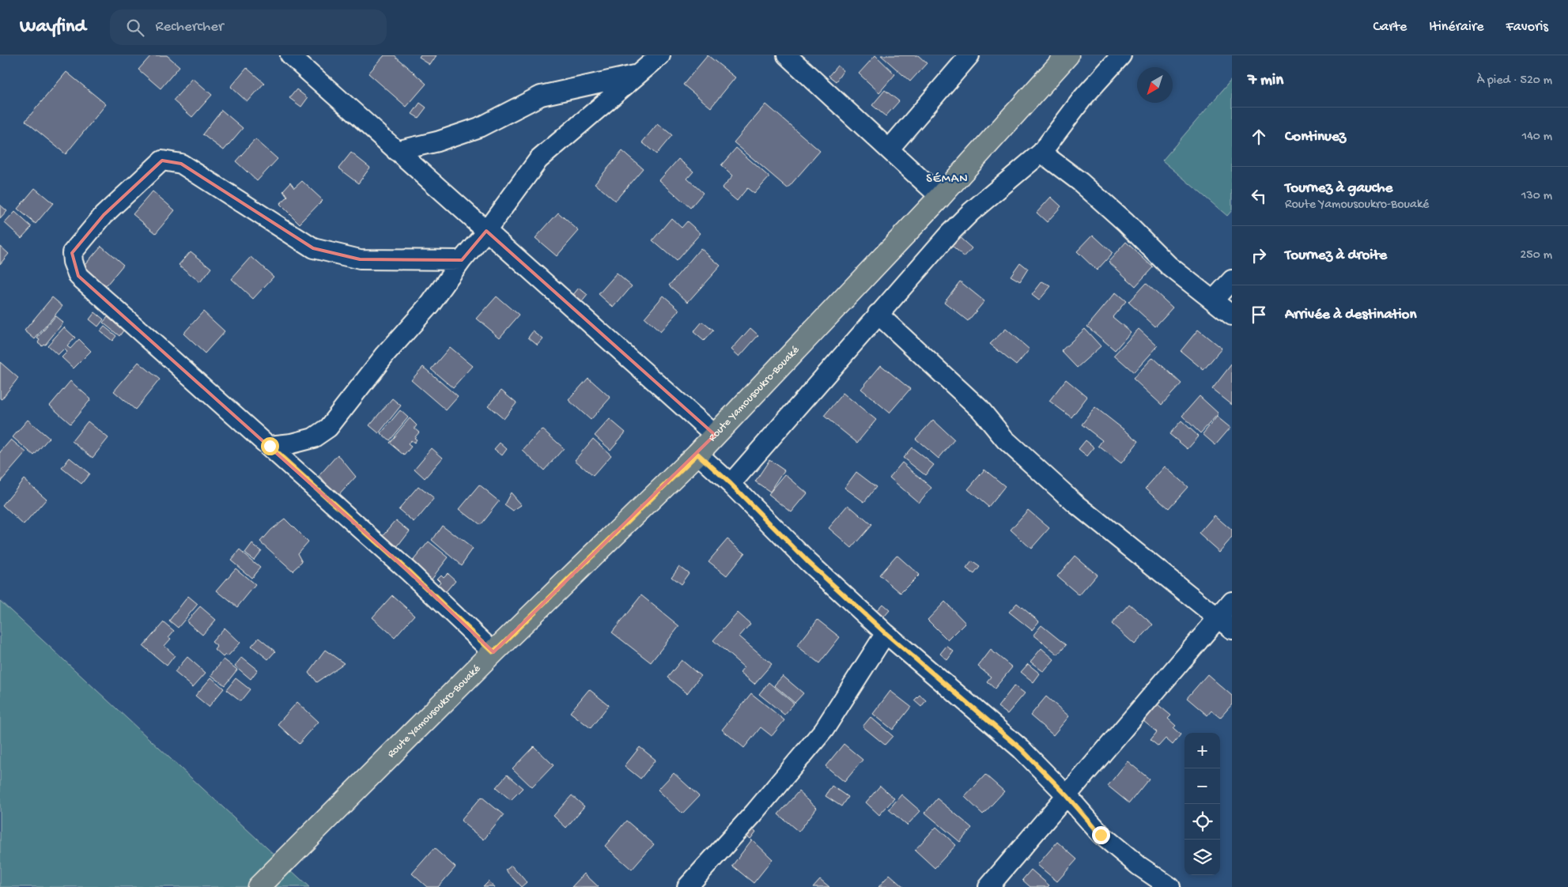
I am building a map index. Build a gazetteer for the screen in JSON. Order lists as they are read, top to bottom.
{
  "streets": {
    "main road": ["Route Yamousoukro-Bouaké"]
  },
  "districts": ["SÉMAN"],
  "north": "bottom left",
  "page": {
    "header": "Wayfind",
    "search": "Rechercher",
    "nav": ["Carte", "Itinéraire", "Favoris"],
    "heading": ["7 min", "À pied · 520 m"],
    "list": [
      ["Continuez", "140 m"],
      ["Tournez à gauche", "Route Yamousoukro-Bouaké", "130 m"],
      ["Tournez à droite", "250 m"],
      "Arrivée à destination"
    ],
    "map_buttons": ["+", "−"]
  }
}
